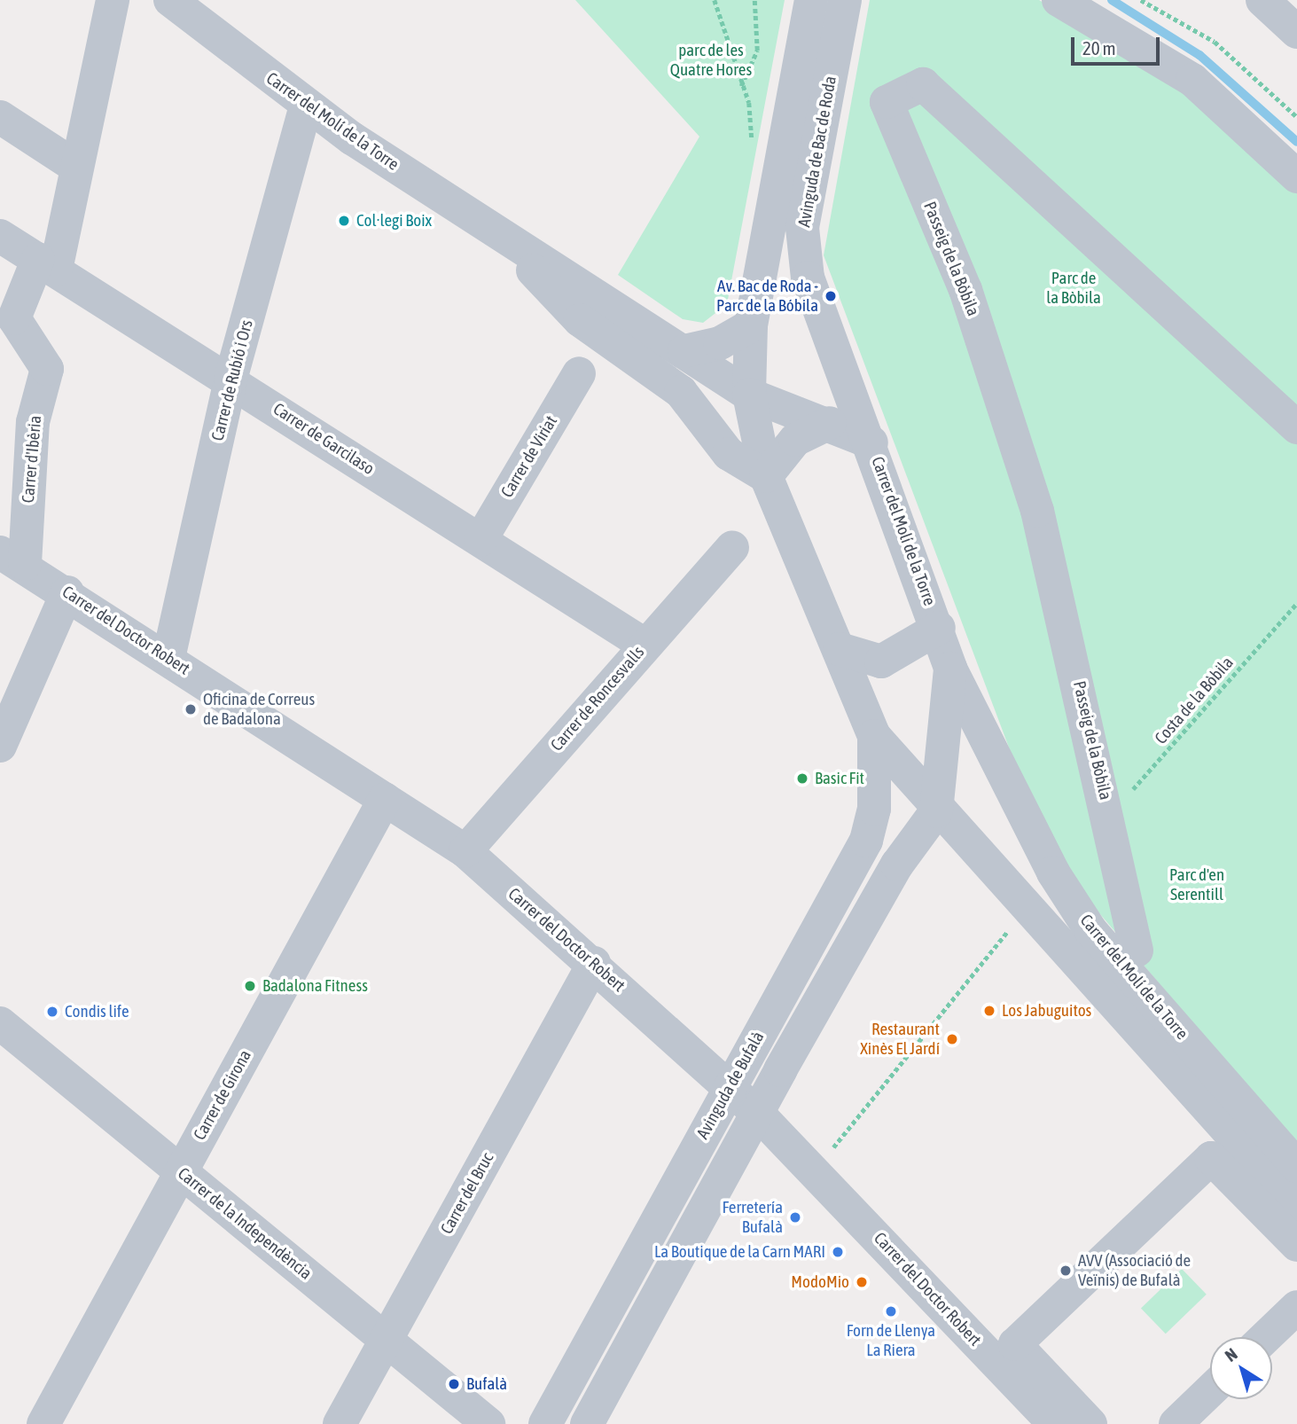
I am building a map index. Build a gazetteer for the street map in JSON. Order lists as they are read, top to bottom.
{
  "streets": {
    "street": [
      "Carrer del Molí de la Torre",
      "Avinguda de Bac de Roda",
      "Passeig de la Bòbila",
      "Carrer de Rubió i Ors",
      "Carrer de Garcilaso",
      "Carrer de Viriat",
      "Carrer d'Ibèria",
      "Carrer del Doctor Robert",
      "Carrer de Roncesvalls",
      "Avinguda de Bufalà",
      "Carrer de Girona",
      "Carrer del Bruc",
      "Carrer de la Independència"
    ],
    "path": ["Costa de la Bòbila"]
  },
  "crossings": [
    ["Carrer del Molí de la Torre", "Avinguda de Bac de Roda"],
    ["Carrer del Molí de la Torre", "Carrer de Rubió i Ors"],
    ["Carrer del Molí de la Torre", "Avinguda de Bufalà"],
    ["Passeig de la Bòbila", "Costa de la Bòbila"],
    ["Carrer de Rubió i Ors", "Carrer de Garcilaso"],
    ["Carrer de Rubió i Ors", "Carrer del Doctor Robert"],
    ["Carrer de Garcilaso", "Carrer de Viriat"],
    ["Carrer de Garcilaso", "Carrer d'Ibèria"],
    ["Carrer de Garcilaso", "Carrer de Roncesvalls"],
    ["Carrer d'Ibèria", "Carrer del Doctor Robert"],
    ["Carrer del Doctor Robert", "Carrer de Roncesvalls"],
    ["Carrer del Doctor Robert", "Avinguda de Bufalà"],
    ["Carrer del Doctor Robert", "Carrer de Girona"],
    ["Carrer del Doctor Robert", "Carrer del Bruc"],
    ["Carrer de Girona", "Carrer de la Independència"],
    ["Carrer del Bruc", "Carrer de la Independència"]
  ],
  "parks": ["parc de les Quatre Hores", "Parc de la Bòbila", "Parc d'en Serentill"],
  "places": [
    "Col·legi Boix",
    "Av. Bac de Roda - Parc de la Bóbila",
    "Oficina de Correus de Badalona",
    "Basic Fit",
    "Badalona Fitness",
    "Los Jabuguitos",
    "Condis life",
    "Restaurant Xinès El Jardí",
    "Ferretería Bufalà",
    "La Boutique de la Carn MARI",
    "AVV (Associació de Veïnis) de Bufalà",
    "ModoMio",
    "Forn de Llenya La Riera",
    "Bufalà"
  ],
  "scale_bar": "20 m",
  "north": "top left"
}
